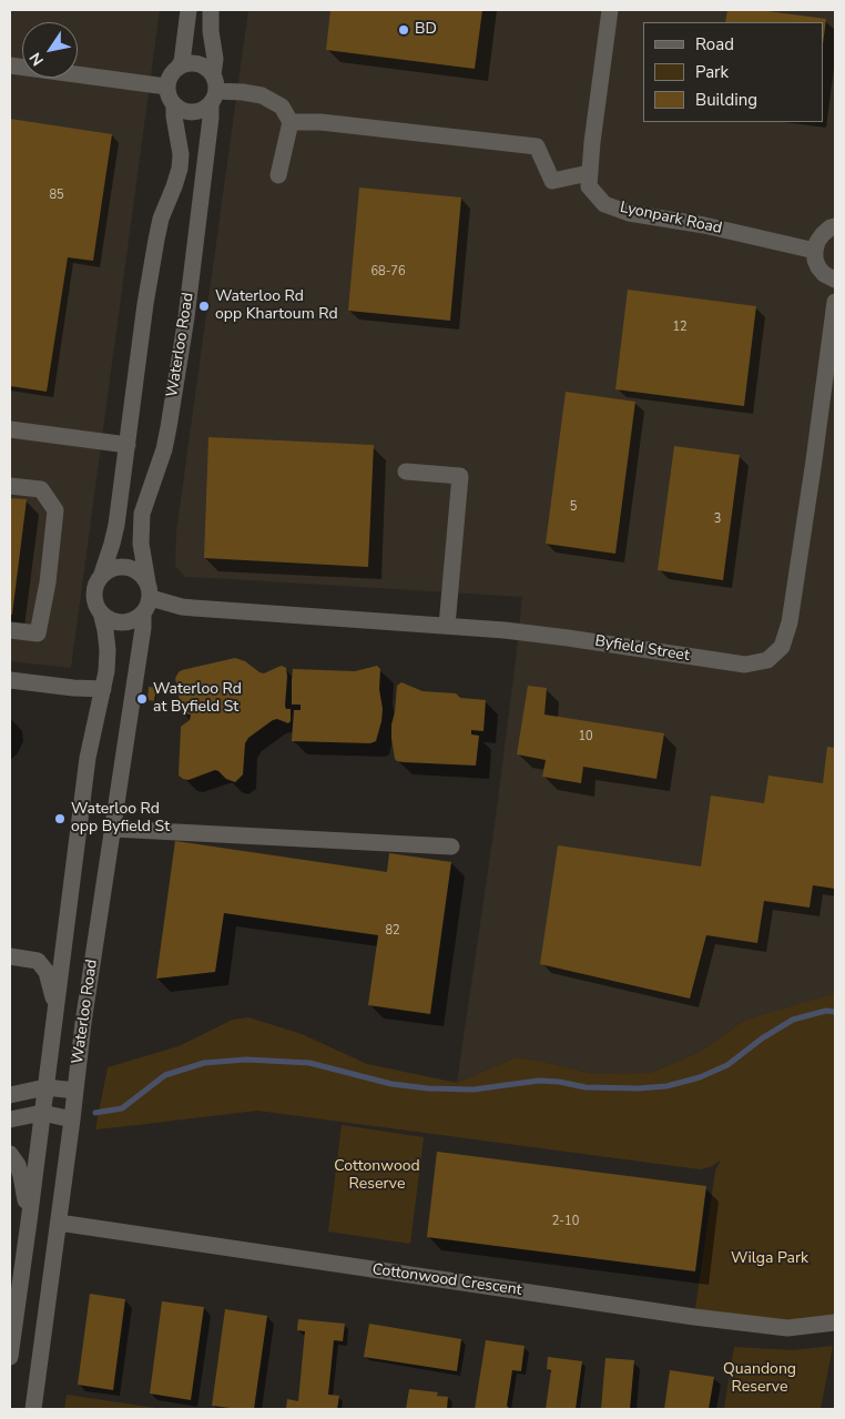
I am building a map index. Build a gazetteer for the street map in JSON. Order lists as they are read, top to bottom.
{
  "streets": {
    "street": [
      "Lyonpark Road",
      "Waterloo Road",
      "Byfield Street",
      "Cottonwood Crescent"
    ]
  },
  "crossings": [
    ["Waterloo Road", "Byfield Street"],
    ["Waterloo Road", "Cottonwood Crescent"]
  ],
  "parks": ["Cottonwood Reserve", "Wilga Park", "Quandong Reserve"],
  "places": [
    "BD",
    "Waterloo Rd opp Khartoum Rd",
    "Waterloo Rd at Byfield St",
    "Waterloo Rd opp Byfield St"
  ],
  "house_numbers": [
    "85",
    "68-76",
    "12",
    "5",
    "3",
    "10",
    "82",
    "2-10"
  ],
  "legend": ["Road", "Park", "Building"],
  "north": "bottom left"
}
